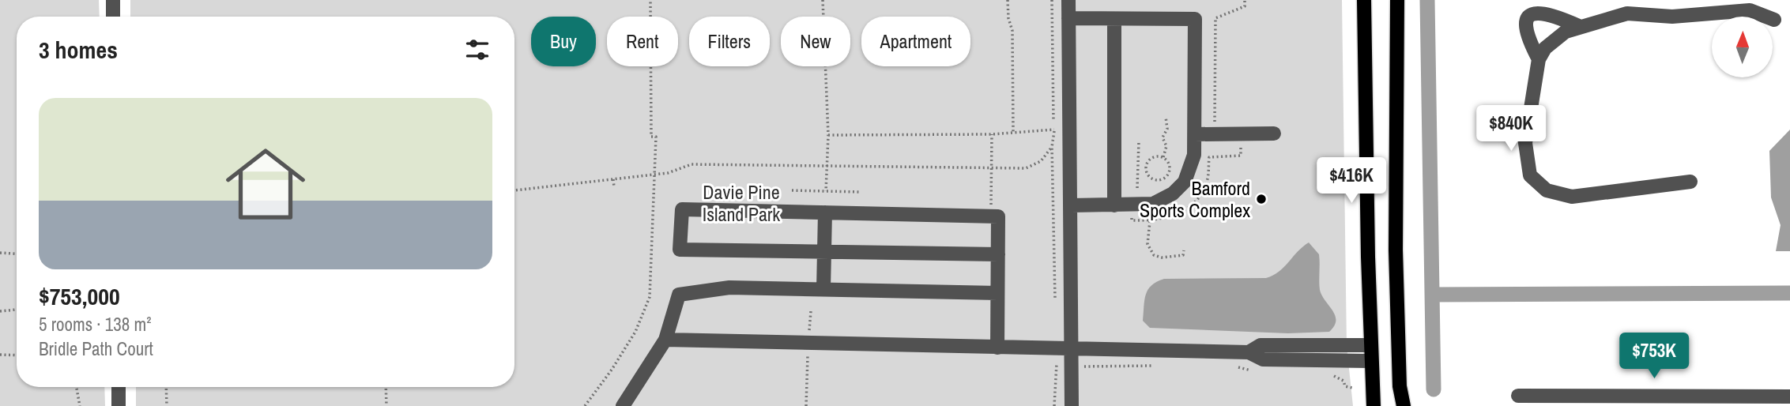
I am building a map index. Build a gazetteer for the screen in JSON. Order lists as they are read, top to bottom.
{
  "parks": ["Davie Pine Island Park"],
  "places": ["Bamford Sports Complex"],
  "north": "top",
  "page": {
    "chip": [
      "Buy",
      "Rent",
      "Filters",
      "New",
      "Apartment"
    ],
    "heading": "3 homes",
    "list": [
      {
        "name": "$753,000",
        "note": "5 rooms · 138 m² · Bridle Path Court"
      }
    ],
    "price": ["$840K", "$416K", "$753K"]
  }
}
